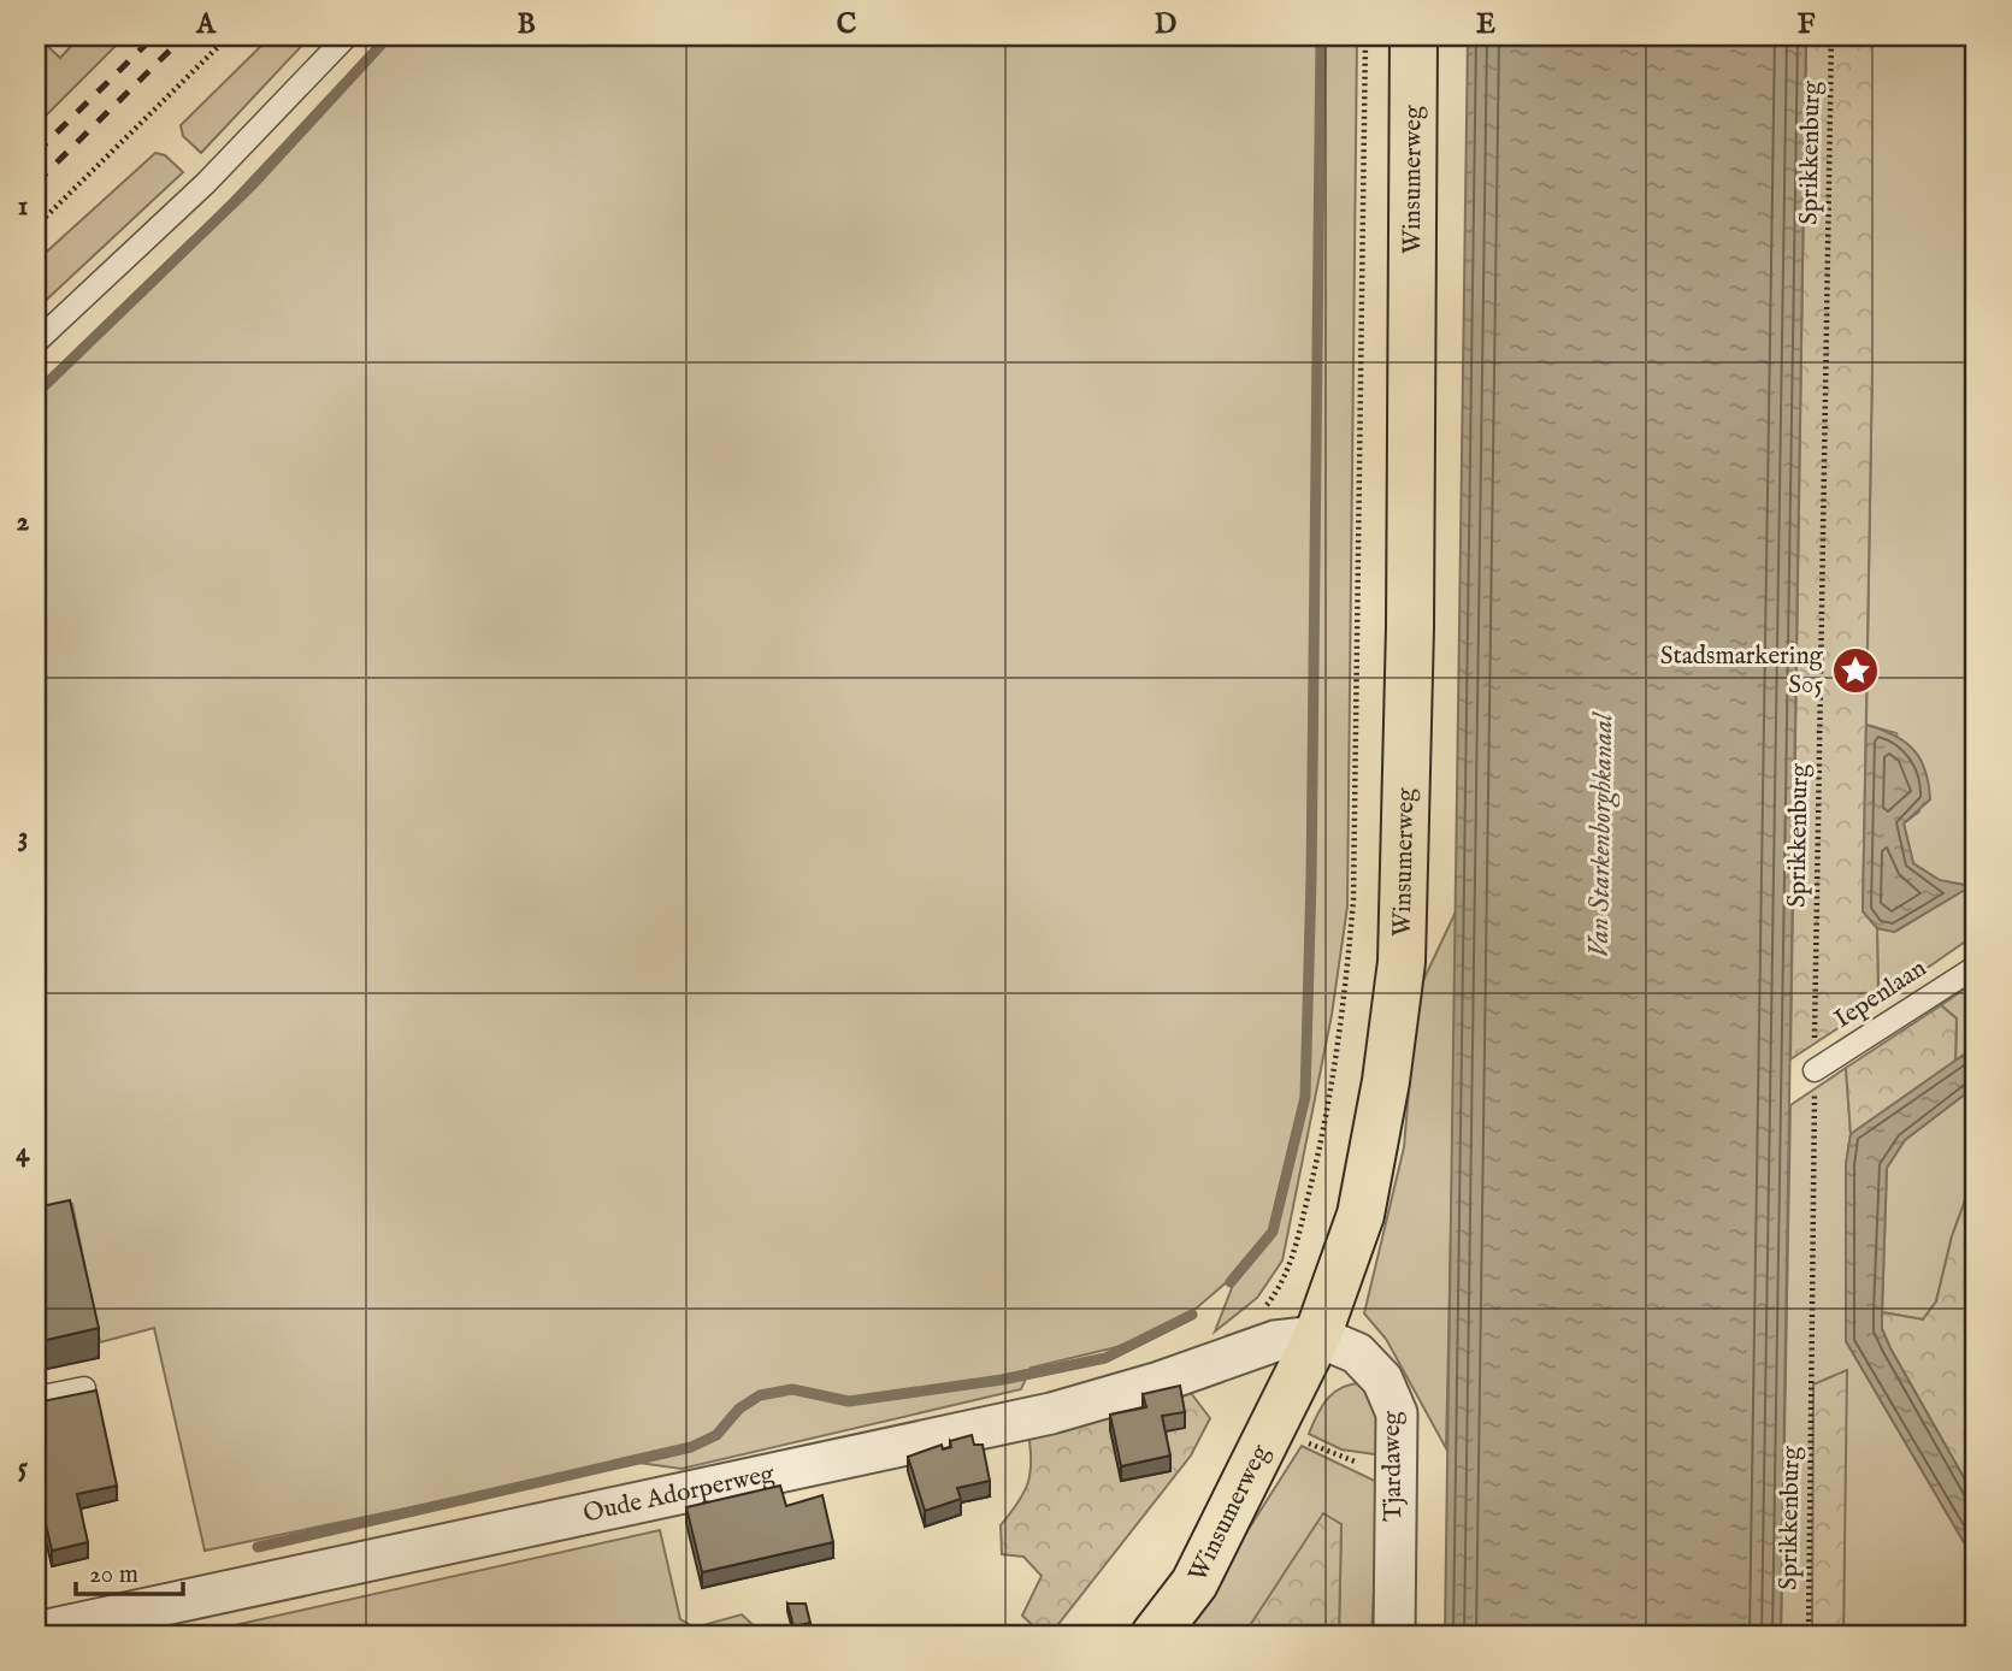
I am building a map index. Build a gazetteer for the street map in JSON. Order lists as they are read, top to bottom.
{
  "streets": {
    "main road": ["Winsumerweg"],
    "street": ["Tjardaweg", "Oude Adorperweg"],
    "lane": ["Iepenlaan"],
    "path": ["Sprikkenburg"]
  },
  "crossings": [
    ["Sprikkenburg", "Iepenlaan"],
    ["Winsumerweg", "Tjardaweg"],
    ["Winsumerweg", "Oude Adorperweg"],
    ["Tjardaweg", "Oude Adorperweg"]
  ],
  "water": ["Van Starkenborghkanaal"],
  "places": {
    "place": ["Stadsmarkering S05"]
  },
  "scale_bar": "20 m",
  "grid": {
    "columns": [
      "A",
      "B",
      "C",
      "D",
      "E",
      "F"
    ],
    "rows": [
      "1",
      "2",
      "3",
      "4",
      "5"
    ]
  }
}
